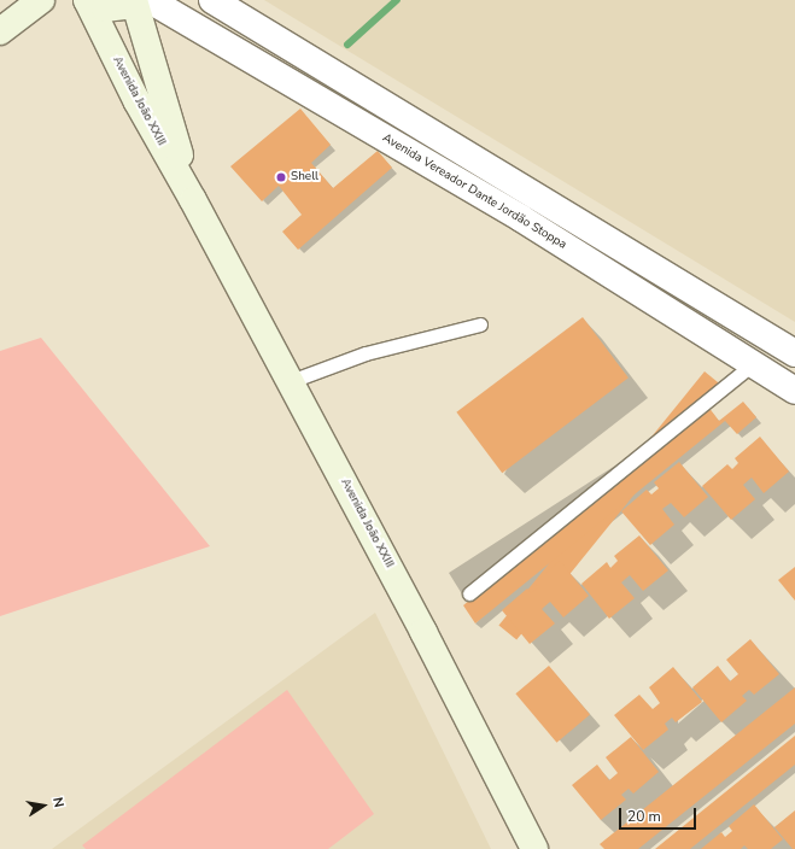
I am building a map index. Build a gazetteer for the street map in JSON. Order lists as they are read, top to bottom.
{
  "streets": {
    "main road": ["Avenida João XXIII"],
    "street": ["Avenida Vereador Dante Jordão Stoppa"]
  },
  "places": ["Shell"],
  "scale_bar": "20 m",
  "north": "right"
}
